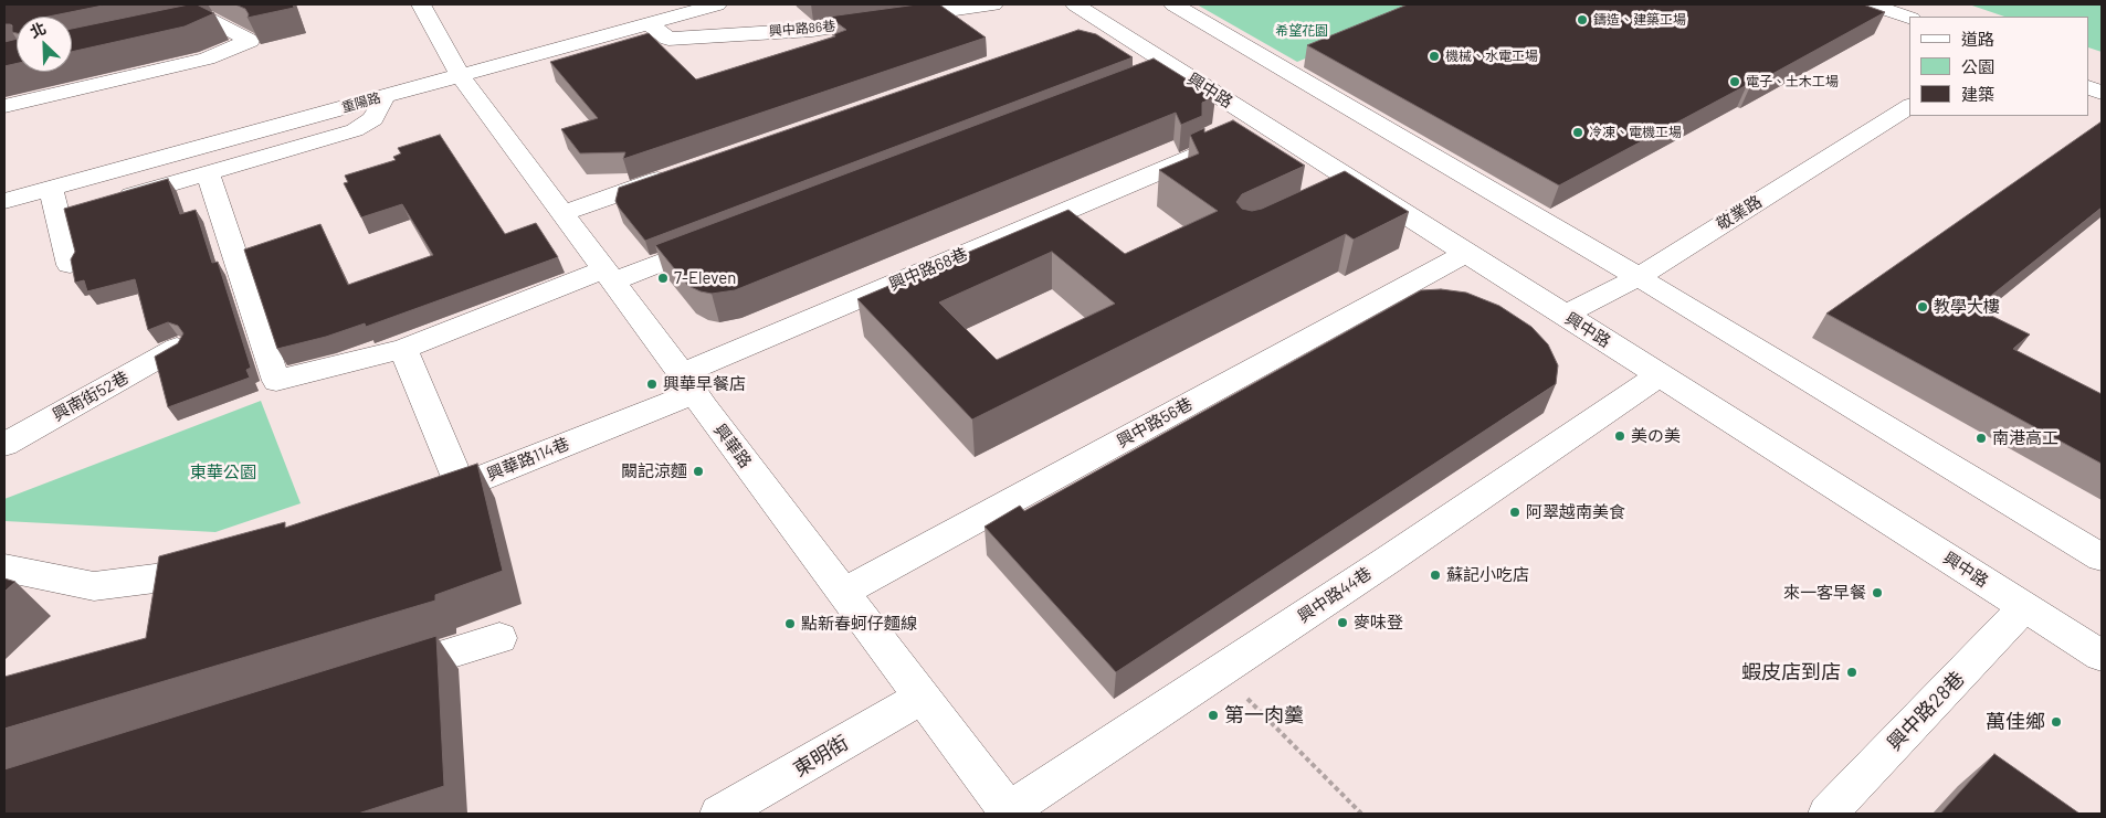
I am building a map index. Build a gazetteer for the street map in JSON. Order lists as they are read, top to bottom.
{
  "streets": {
    "street": [
      "興中路86巷",
      "興中路",
      "重陽路",
      "敬業路",
      "興中路68巷",
      "興南街52巷",
      "興中路56巷",
      "興華路",
      "興華路114巷",
      "興中路44巷",
      "興中路28巷",
      "東明街"
    ]
  },
  "crossings": [
    ["興中路86巷", "重陽路"],
    ["興中路", "敬業路"],
    ["興中路", "興中路68巷"],
    ["興中路", "興中路56巷"],
    ["興中路", "興中路44巷"],
    ["興中路", "興中路28巷"],
    ["重陽路", "興華路"],
    ["興中路68巷", "興華路"],
    ["興中路68巷", "興華路114巷"],
    ["興中路56巷", "興華路"],
    ["興華路", "興華路114巷"],
    ["興華路", "興中路44巷"],
    ["興華路", "東明街"]
  ],
  "parks": ["希望花園", "東華公園"],
  "places": [
    "鑄造、建築工場",
    "機械、水電工場",
    "電子、土木工場",
    "冷凍、電機工場",
    "7-Eleven",
    "教學大樓",
    "興華早餐店",
    "美の美",
    "南港高工",
    "闞記涼麵",
    "阿翠越南美食",
    "蘇記小吃店",
    "來一客早餐",
    "麥味登",
    "點新春蚵仔麵線",
    "蝦皮店到店",
    "第一肉羹",
    "萬佳鄉"
  ],
  "legend": ["道路", "公園", "建築"],
  "north": "top left"
}
